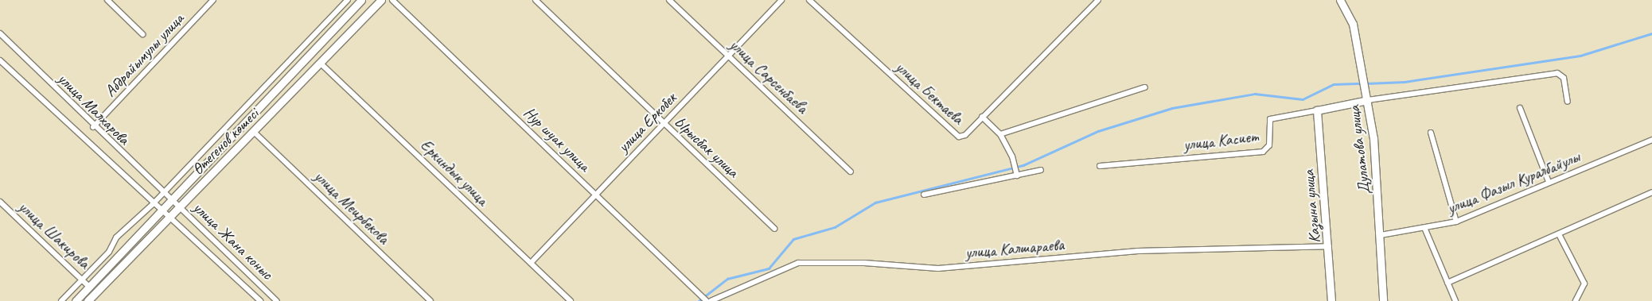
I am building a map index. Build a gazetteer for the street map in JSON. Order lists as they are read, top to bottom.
{
  "streets": {
    "main road": ["Өтегенов көшесі", "Дулатова улица", "Казына улица"],
    "street": [
      "Абдрайымулы улица",
      "улица Сарсенбаева",
      "улица Бектаева",
      "улица Малхарова",
      "улица Еркобек",
      "Нур шуак улица",
      "улица Касиет",
      "Ырысбак улица",
      "Еркиндык улица",
      "улица Фазыл Куралбайулы",
      "улица Меирбекова",
      "улица Шакирова",
      "улица Жана коныс",
      "улица Калшараева"
    ]
  },
  "crossings": [
    ["Абдрайымулы улица", "улица Малхарова"],
    ["улица Сарсенбаева", "улица Еркобек"],
    ["улица Малхарова", "Өтегенов көшесі"],
    ["улица Малхарова", "улица Жана коныс"],
    ["улица Еркобек", "Нур шуак улица"],
    ["улица Еркобек", "Ырысбак улица"],
    ["улица Еркобек", "Еркиндык улица"],
    ["улица Касиет", "Казына улица"],
    ["Өтегенов көшесі", "Еркиндык улица"],
    ["Өтегенов көшесі", "улица Меирбекова"],
    ["Өтегенов көшесі", "улица Шакирова"],
    ["Өтегенов көшесі", "улица Жана коныс"],
    ["Дулатова улица", "улица Фазыл Куралбайулы"],
    ["Казына улица", "улица Калшараева"]
  ]
}
